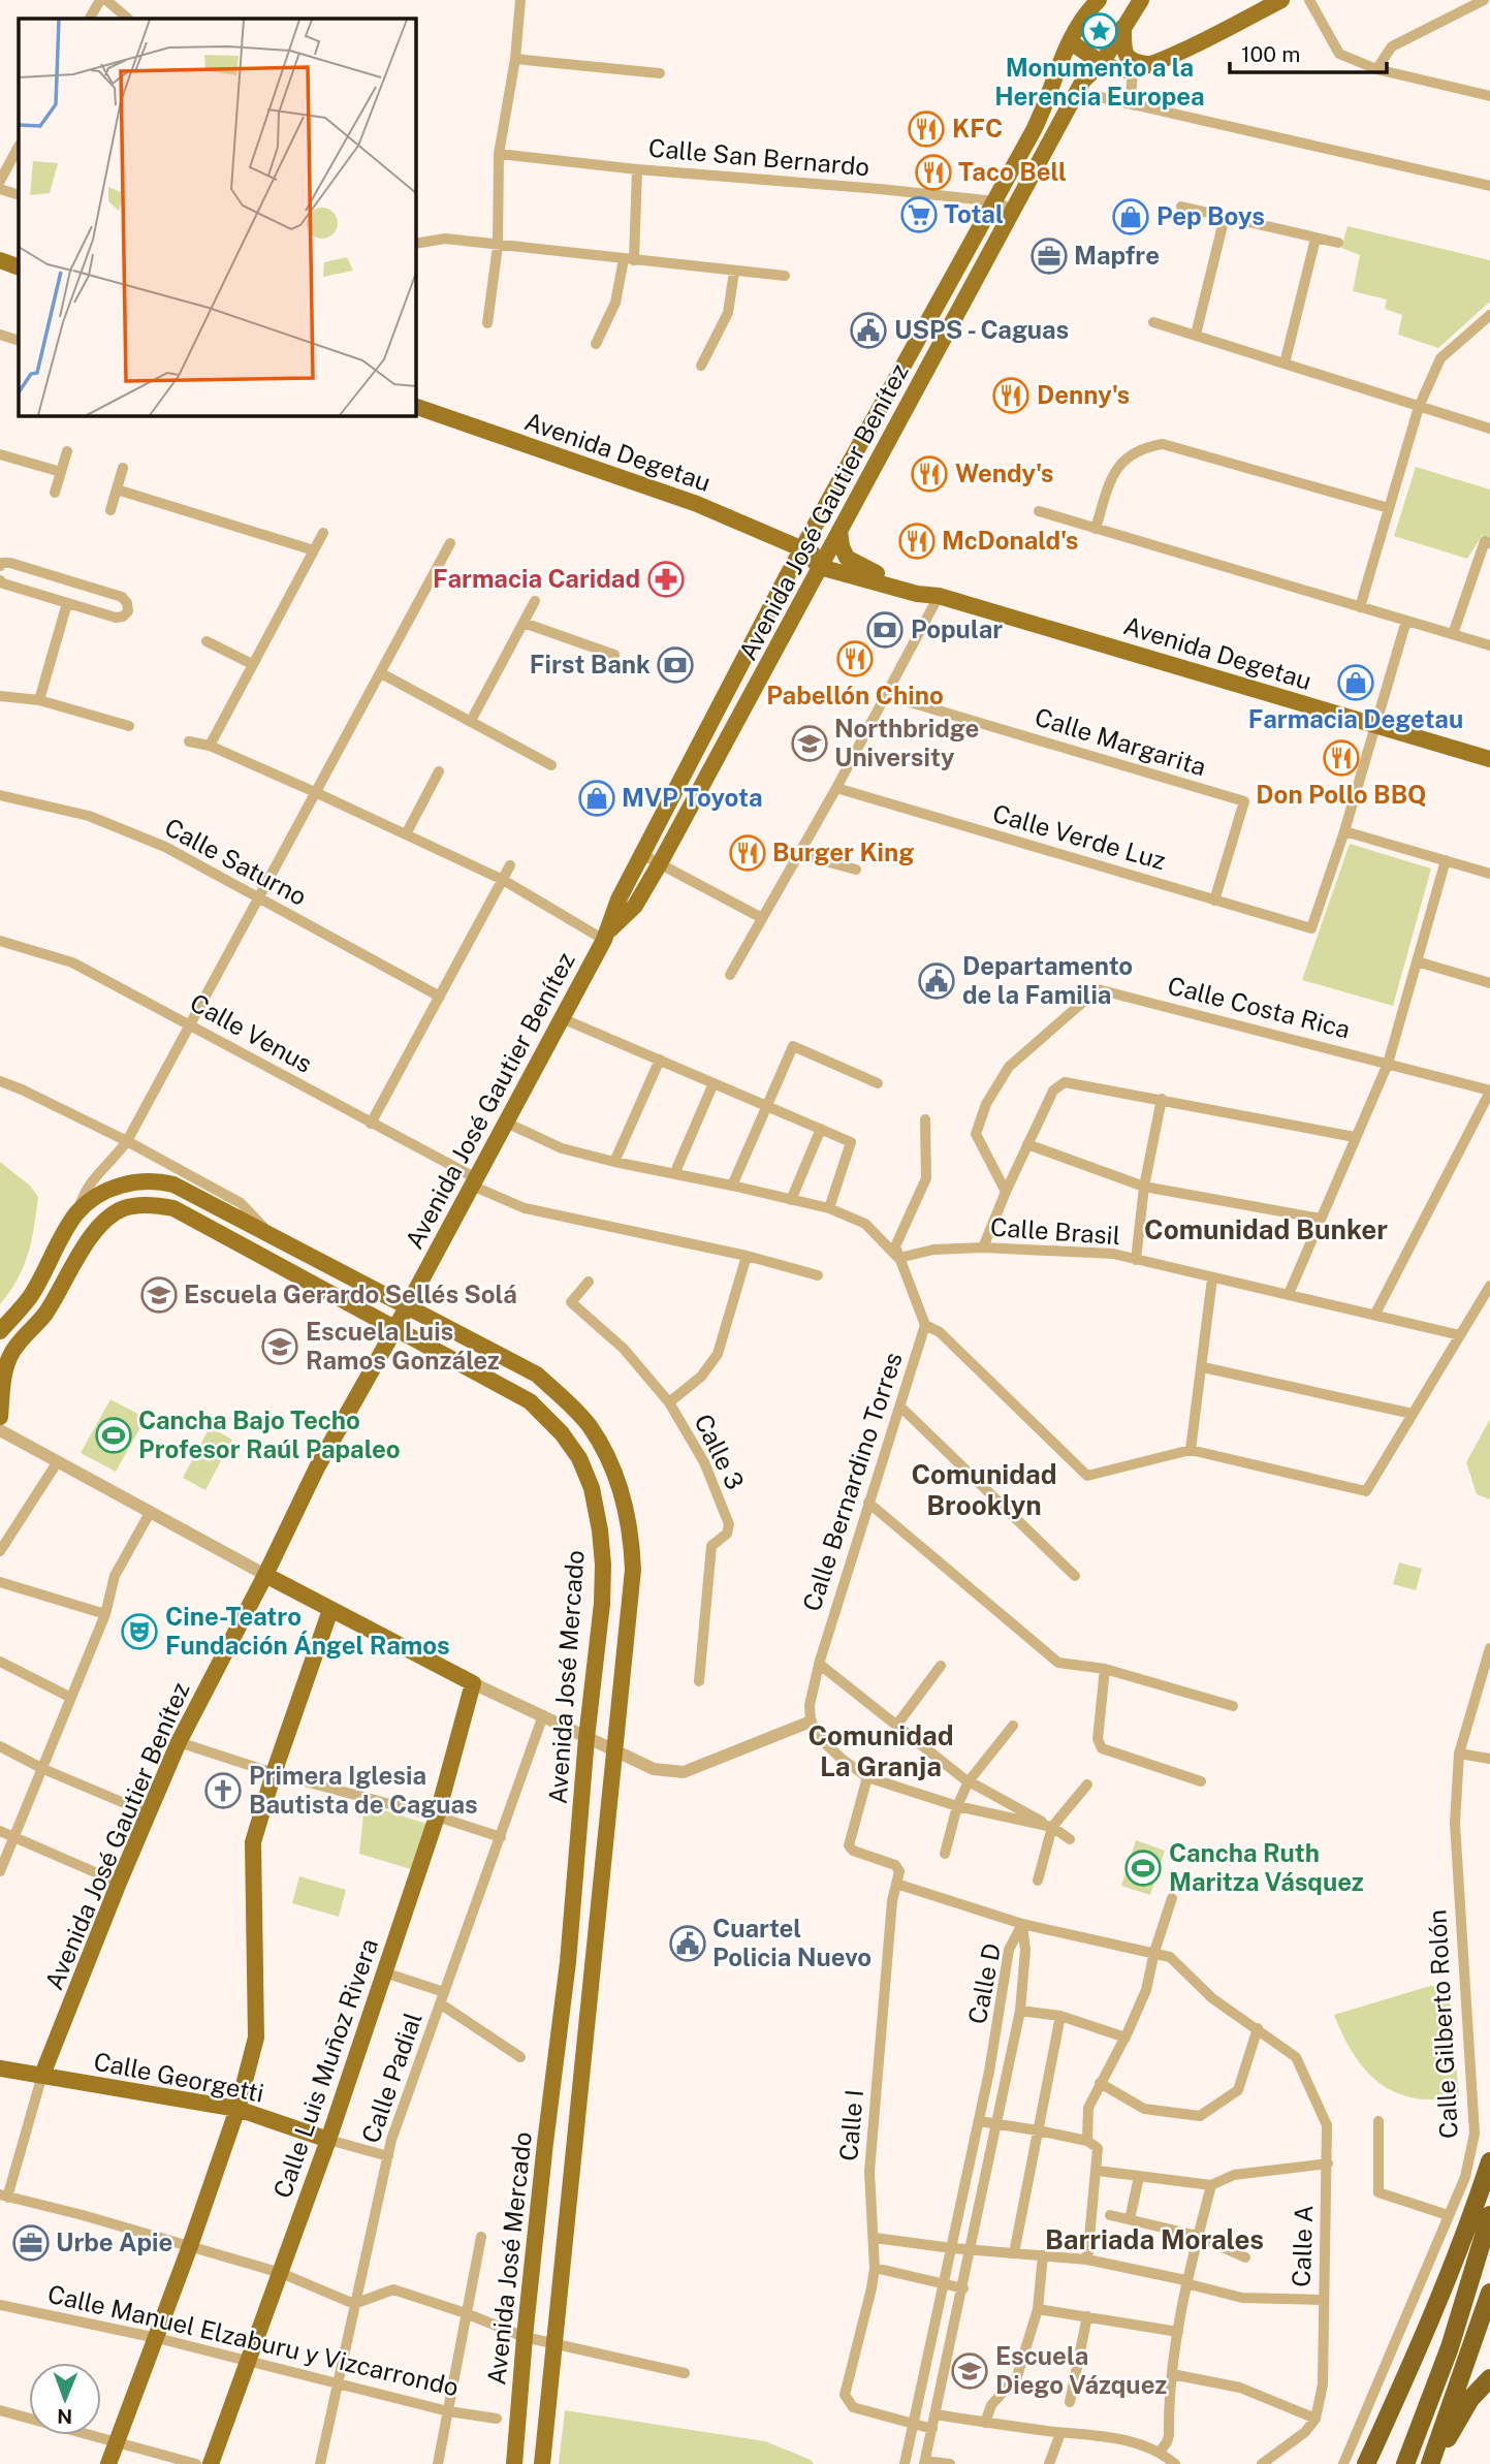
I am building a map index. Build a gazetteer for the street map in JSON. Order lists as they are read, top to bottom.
{
  "streets": {
    "main road": [
      "Avenida Degetau",
      "Avenida José Gautier Benítez",
      "Avenida José Mercado",
      "Calle Luis Muñoz Rivera",
      "Calle Georgetti"
    ],
    "street": [
      "Calle San Bernardo",
      "Calle Margarita",
      "Calle Verde Luz",
      "Calle Saturno",
      "Calle Costa Rica",
      "Calle Venus",
      "Calle Brasil",
      "Calle 3",
      "Calle Bernardino Torres",
      "Calle D",
      "Calle Gilberto Rolón",
      "Calle Padial",
      "Calle I",
      "Calle A",
      "Calle Manuel Elzaburu y Vizcarrondo"
    ]
  },
  "crossings": [
    ["Calle San Bernardo", "Avenida José Gautier Benítez"],
    ["Avenida Degetau", "Avenida José Gautier Benítez"],
    ["Avenida José Gautier Benítez", "Calle Venus"],
    ["Avenida José Gautier Benítez", "Avenida José Mercado"],
    ["Avenida José Gautier Benítez", "Calle Georgetti"],
    ["Calle Margarita", "Calle Verde Luz"],
    ["Calle Brasil", "Calle Bernardino Torres"],
    ["Calle D", "Calle I"],
    ["Calle Luis Muñoz Rivera", "Calle Georgetti"],
    ["Calle Luis Muñoz Rivera", "Calle Manuel Elzaburu y Vizcarrondo"],
    ["Calle Georgetti", "Calle Padial"],
    ["Calle Padial", "Calle Manuel Elzaburu y Vizcarrondo"]
  ],
  "districts": [
    "Comunidad Bunker",
    "Comunidad Brooklyn",
    "Comunidad La Granja",
    "Barriada Morales"
  ],
  "places": {
    "place": ["Monumento a la Herencia Europea"],
    "restaurant": [
      "KFC",
      "Taco Bell",
      "Denny's",
      "Wendy's",
      "McDonald's",
      "Pabellón Chino",
      "Don Pollo BBQ",
      "Burger King"
    ],
    "supermarket": ["Total"],
    "shop": ["Pep Boys", "Farmacia Degetau", "MVP Toyota"],
    "office": ["Mapfre", "Urbe Apie"],
    "public building": ["USPS - Caguas", "Departamento de la Familia", "Cuartel Policia Nuevo"],
    "pharmacy": ["Farmacia Caridad"],
    "bank": ["Popular", "First Bank"],
    "school or university": [
      "Northbridge University",
      "Escuela Gerardo Sellés Solá",
      "Escuela Luis Ramos González",
      "Escuela Diego Vázquez"
    ],
    "sports": ["Cancha Bajo Techo Profesor Raúl Papaleo", "Cancha Ruth Maritza Vásquez"],
    "theatre": ["Cine-Teatro Fundación Ángel Ramos"],
    "church": ["Primera Iglesia Bautista de Caguas"]
  },
  "scale_bar": "100 m",
  "north": "bottom"
}
